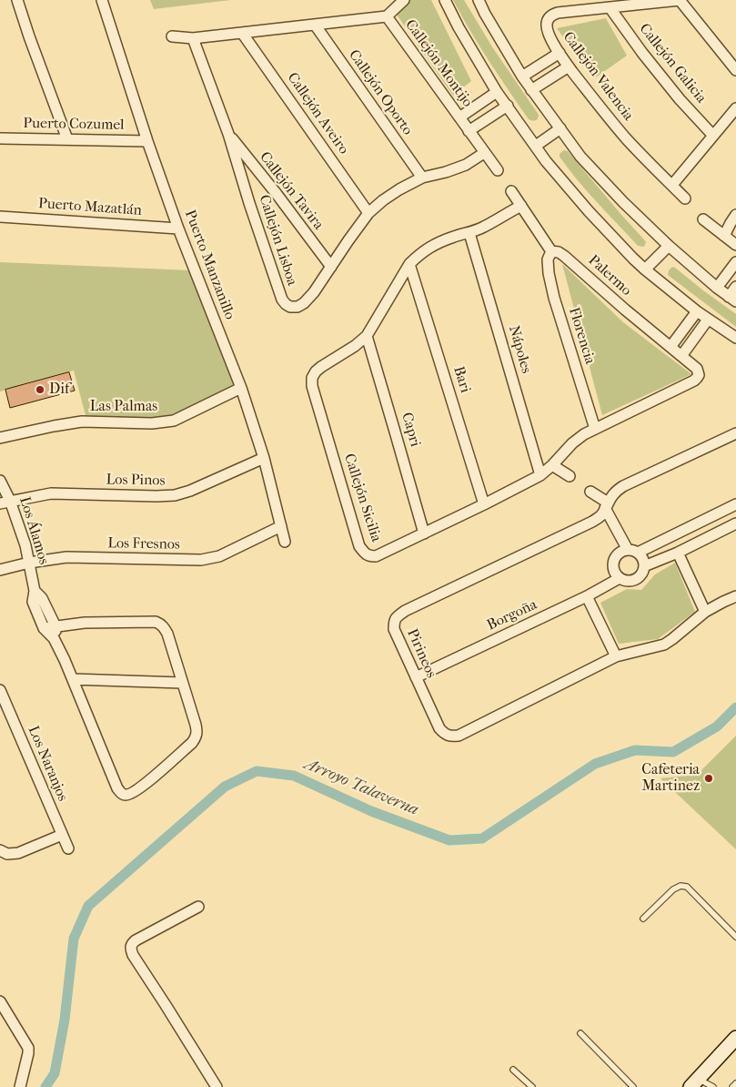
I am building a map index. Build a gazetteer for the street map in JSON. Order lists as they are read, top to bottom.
{
  "streets": {
    "street": [
      "Callejón Montijo",
      "Callejón Galicia",
      "Callejón Valencia",
      "Callejón Oporto",
      "Callejón Aveiro",
      "Puerto Cozumel",
      "Callejón Tavira",
      "Puerto Mazatlán",
      "Callejón Lisboa",
      "Puerto Manzanillo",
      "Palermo",
      "Florencia",
      "Nápoles",
      "Bari",
      "Las Palmas",
      "Capri",
      "Los Pinos",
      "Callejón Sicilia",
      "Los Álamos",
      "Los Fresnos",
      "Borgoña",
      "Pirineos",
      "Los Naranjos"
    ]
  },
  "crossings": [
    ["Callejón Montijo", "Callejón Oporto"],
    ["Callejón Montijo", "Callejón Aveiro"],
    ["Callejón Montijo", "Callejón Lisboa"],
    ["Callejón Galicia", "Callejón Valencia"],
    ["Callejón Oporto", "Callejón Lisboa"],
    ["Callejón Aveiro", "Callejón Lisboa"],
    ["Puerto Cozumel", "Puerto Manzanillo"],
    ["Callejón Tavira", "Callejón Lisboa"],
    ["Puerto Mazatlán", "Puerto Manzanillo"],
    ["Puerto Manzanillo", "Las Palmas"],
    ["Puerto Manzanillo", "Los Pinos"],
    ["Puerto Manzanillo", "Los Fresnos"],
    ["Palermo", "Florencia"],
    ["Palermo", "Callejón Sicilia"],
    ["Florencia", "Callejón Sicilia"],
    ["Nápoles", "Callejón Sicilia"],
    ["Bari", "Callejón Sicilia"],
    ["Capri", "Callejón Sicilia"],
    ["Los Pinos", "Los Álamos"],
    ["Los Álamos", "Los Fresnos"],
    ["Borgoña", "Pirineos"]
  ],
  "water": ["Arroyo Talaverna"],
  "places": ["Dif", "Cafeteria Martinez"]
}
